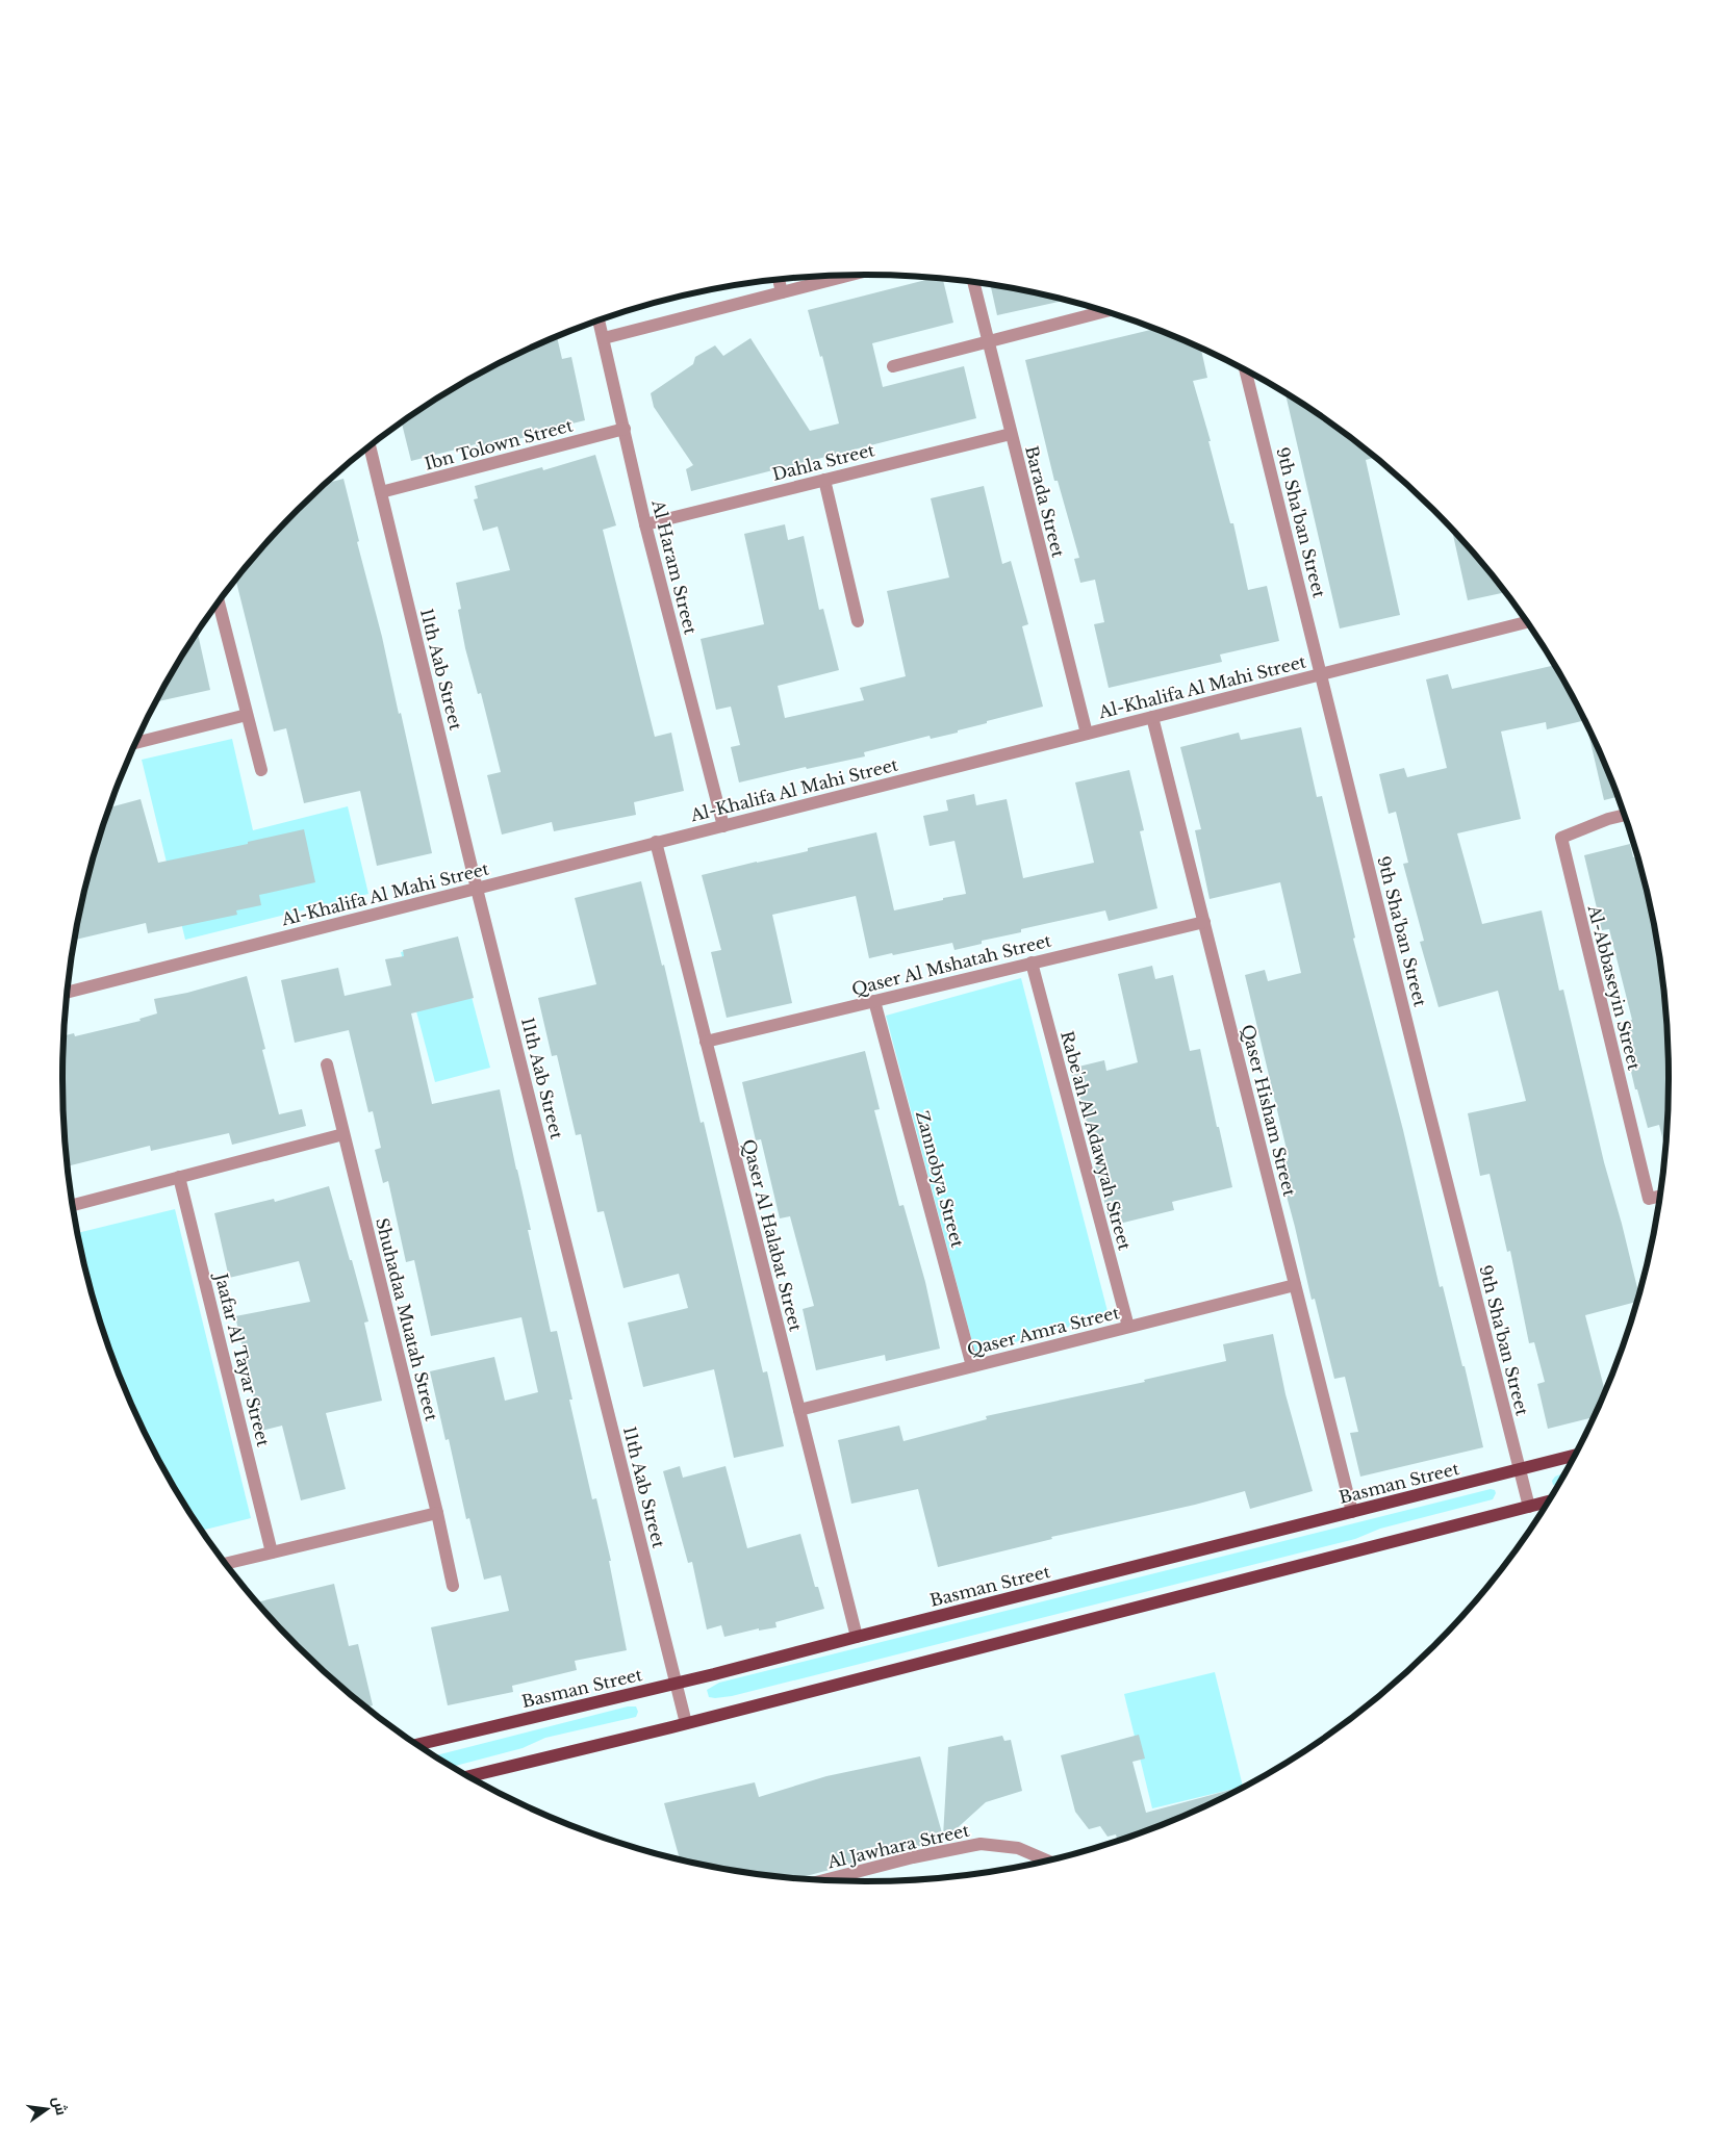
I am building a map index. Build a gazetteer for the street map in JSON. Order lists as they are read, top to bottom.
{
  "streets": {
    "main road": ["Basman Street"],
    "street": [
      "Ibn Tolown Street",
      "Dahla Street",
      "Barada Street",
      "9th Sha'ban Street",
      "Al Haram Street",
      "11th Aab Street",
      "Al-Khalifa Al Mahi Street",
      "Qaser Al Mshatah Street",
      "Al-Abbaseyin Street",
      "Qaser Hisham Street",
      "Rabe'ah Al Adawyah Street",
      "Zannobya Street",
      "Qaser Al Halabat Street",
      "Shuhadaa Muatah Street",
      "Qaser Amra Street",
      "Jaafar Al Tayar Street",
      "Al Jawhara Street"
    ]
  },
  "crossings": [
    ["Ibn Tolown Street", "Al Haram Street"],
    ["Ibn Tolown Street", "11th Aab Street"],
    ["Dahla Street", "Barada Street"],
    ["Dahla Street", "Al Haram Street"],
    ["Barada Street", "Al-Khalifa Al Mahi Street"],
    ["9th Sha'ban Street", "Al-Khalifa Al Mahi Street"],
    ["9th Sha'ban Street", "Basman Street"],
    ["Al Haram Street", "Al-Khalifa Al Mahi Street"],
    ["11th Aab Street", "Al-Khalifa Al Mahi Street"],
    ["11th Aab Street", "Basman Street"],
    ["Al-Khalifa Al Mahi Street", "Qaser Hisham Street"],
    ["Al-Khalifa Al Mahi Street", "Qaser Al Halabat Street"],
    ["Qaser Al Mshatah Street", "Qaser Hisham Street"],
    ["Qaser Al Mshatah Street", "Rabe'ah Al Adawyah Street"],
    ["Qaser Al Mshatah Street", "Zannobya Street"],
    ["Qaser Al Mshatah Street", "Qaser Al Halabat Street"],
    ["Qaser Hisham Street", "Qaser Amra Street"],
    ["Qaser Hisham Street", "Basman Street"],
    ["Rabe'ah Al Adawyah Street", "Qaser Amra Street"],
    ["Zannobya Street", "Qaser Amra Street"],
    ["Qaser Al Halabat Street", "Qaser Amra Street"],
    ["Qaser Al Halabat Street", "Basman Street"]
  ],
  "north": "right"
}
